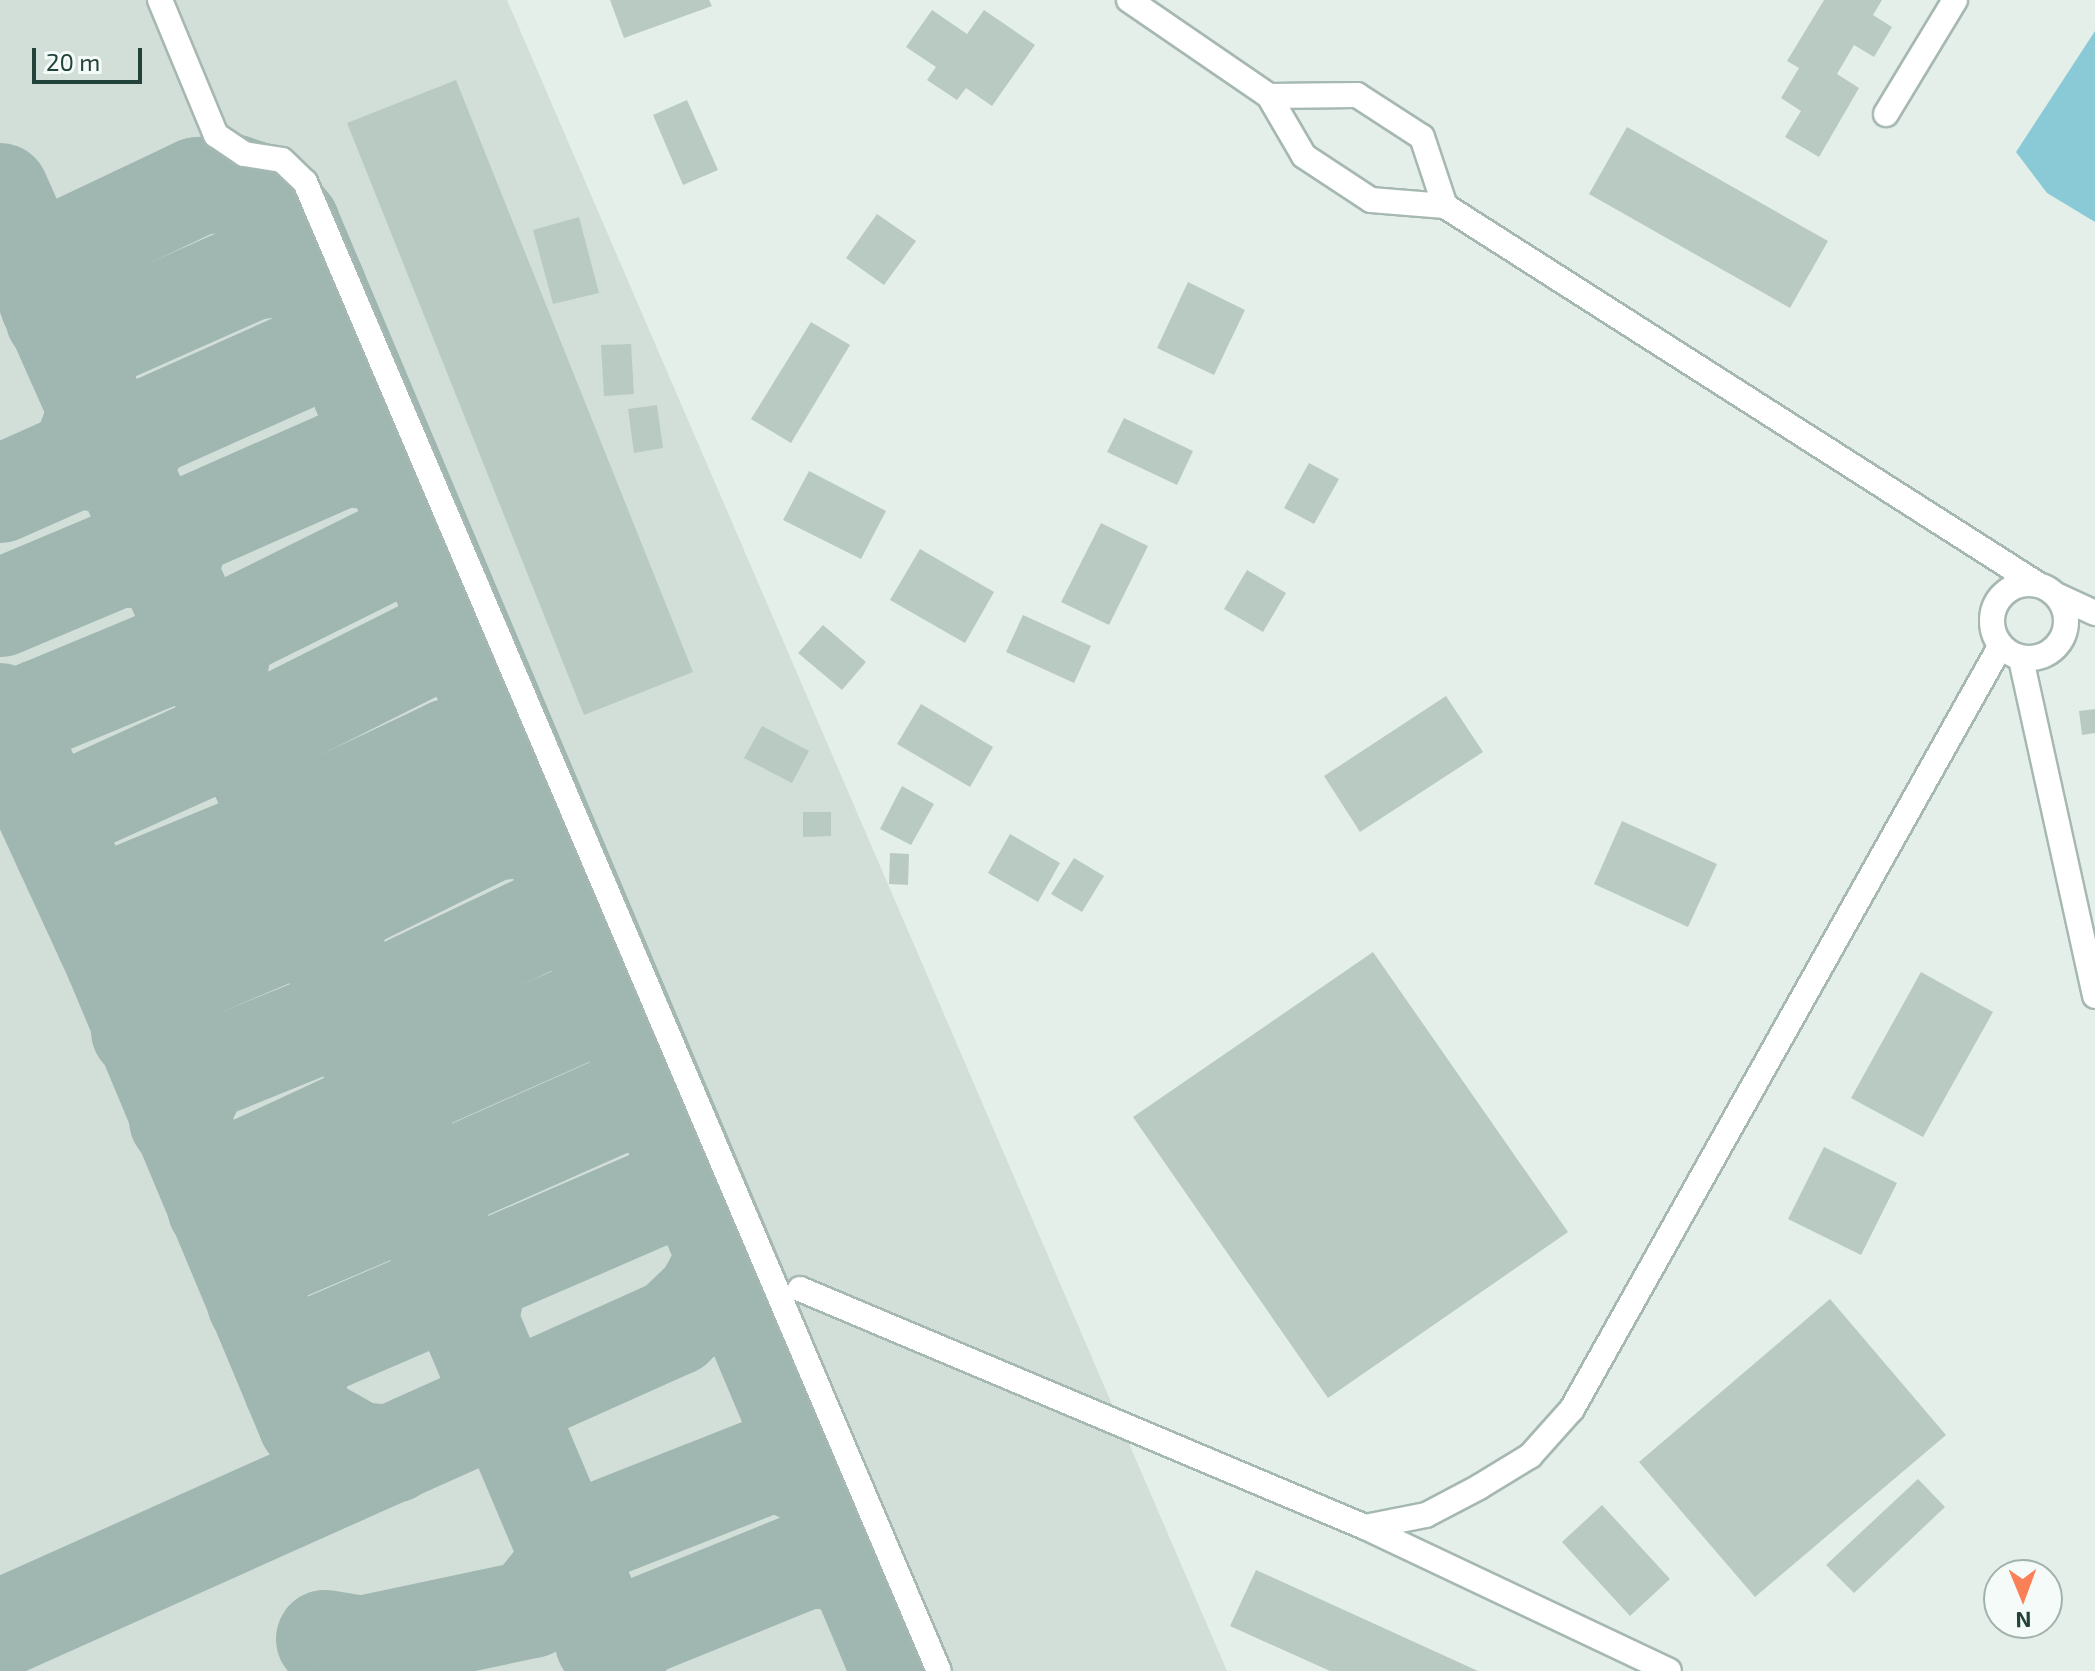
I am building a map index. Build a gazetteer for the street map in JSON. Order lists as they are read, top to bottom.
{
  "scale_bar": "20 m",
  "north": "bottom"
}
